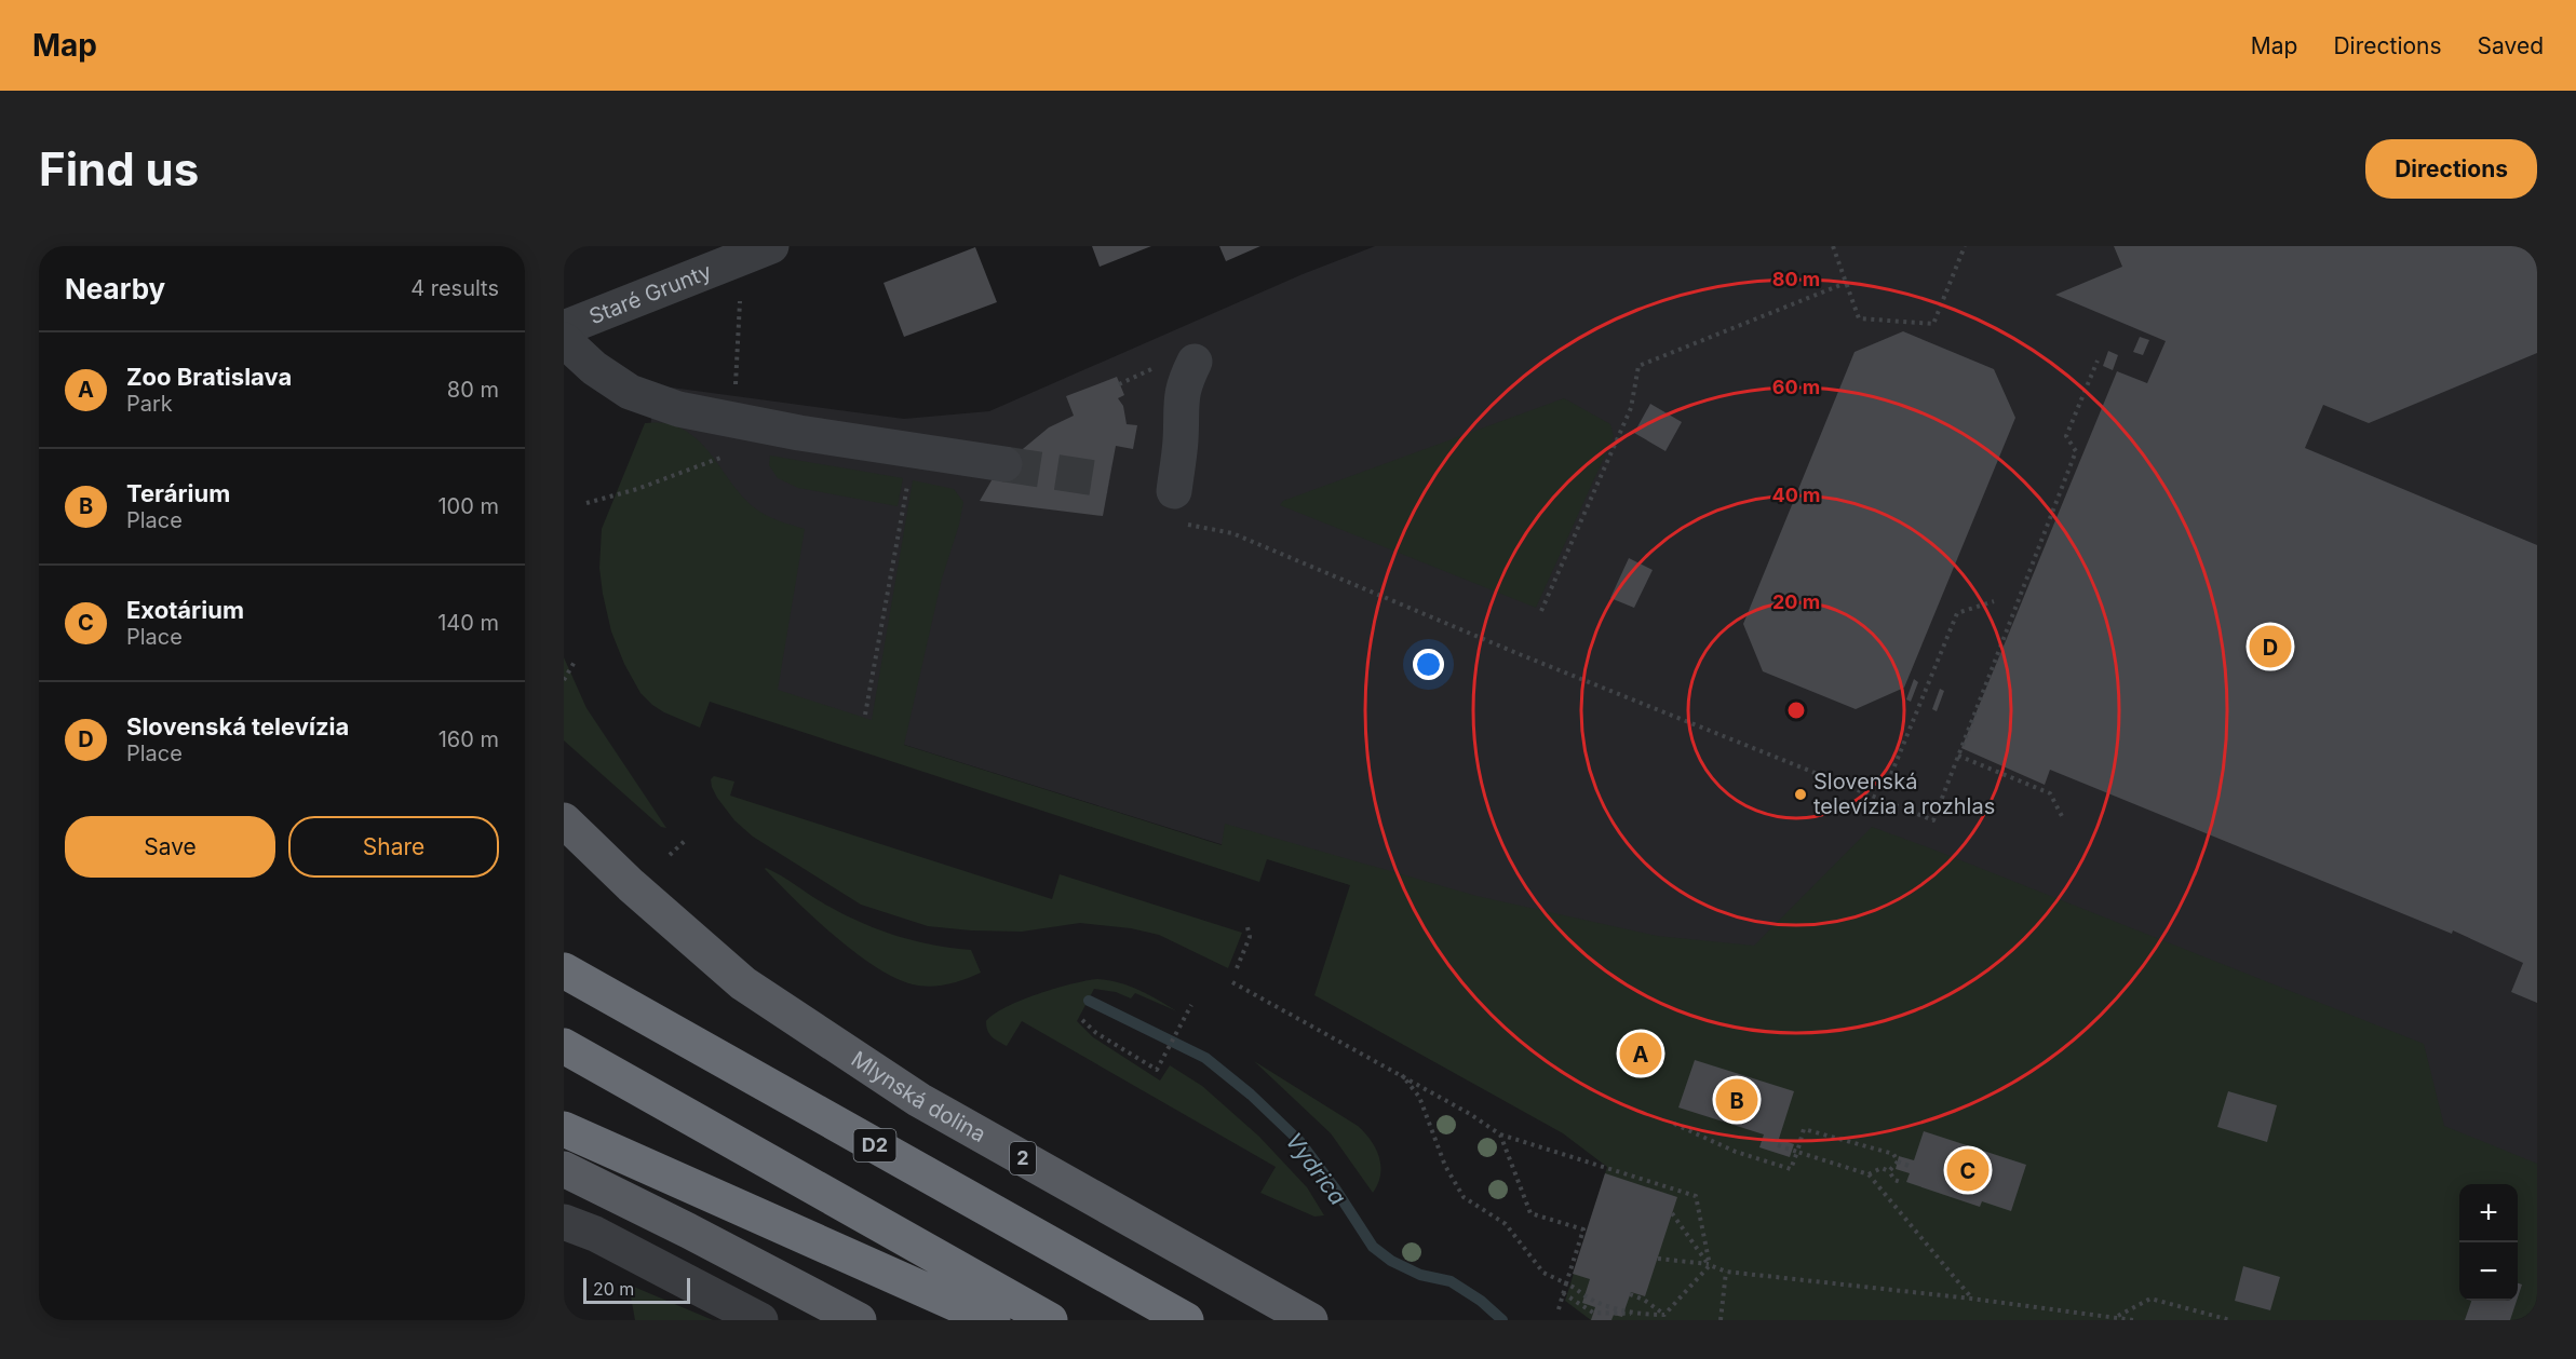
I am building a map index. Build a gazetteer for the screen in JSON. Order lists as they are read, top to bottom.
{
  "streets": {
    "highway": ["D2"],
    "main road": ["Mlynská dolina", "2"],
    "street": ["Staré Grunty"]
  },
  "water": ["Vydrica"],
  "places": ["Slovenská televízia a rozhlas"],
  "scale_bar": "20 m",
  "page": {
    "header": "Map",
    "nav": ["Map", "Directions", "Saved"],
    "buttons": [
      "Directions",
      ["Save", "Share"]
    ],
    "title": "Find us",
    "heading": ["Nearby", "4 results"],
    "list": [
      {
        "mark": "A",
        "name": "Zoo Bratislava",
        "note": "Park",
        "value": "80 m"
      },
      {
        "mark": "B",
        "name": "Terárium",
        "note": "Place",
        "value": "100 m"
      },
      {
        "mark": "C",
        "name": "Exotárium",
        "note": "Place",
        "value": "140 m"
      },
      {
        "mark": "D",
        "name": "Slovenská televízia",
        "note": "Place",
        "value": "160 m"
      }
    ],
    "pins": [
      "D",
      "A",
      "B",
      "C"
    ],
    "map_buttons": ["+", "−"],
    "scale": "20 m"
  },
  "rings": [
    "80 m",
    "60 m",
    "40 m",
    "20 m"
  ]
}
